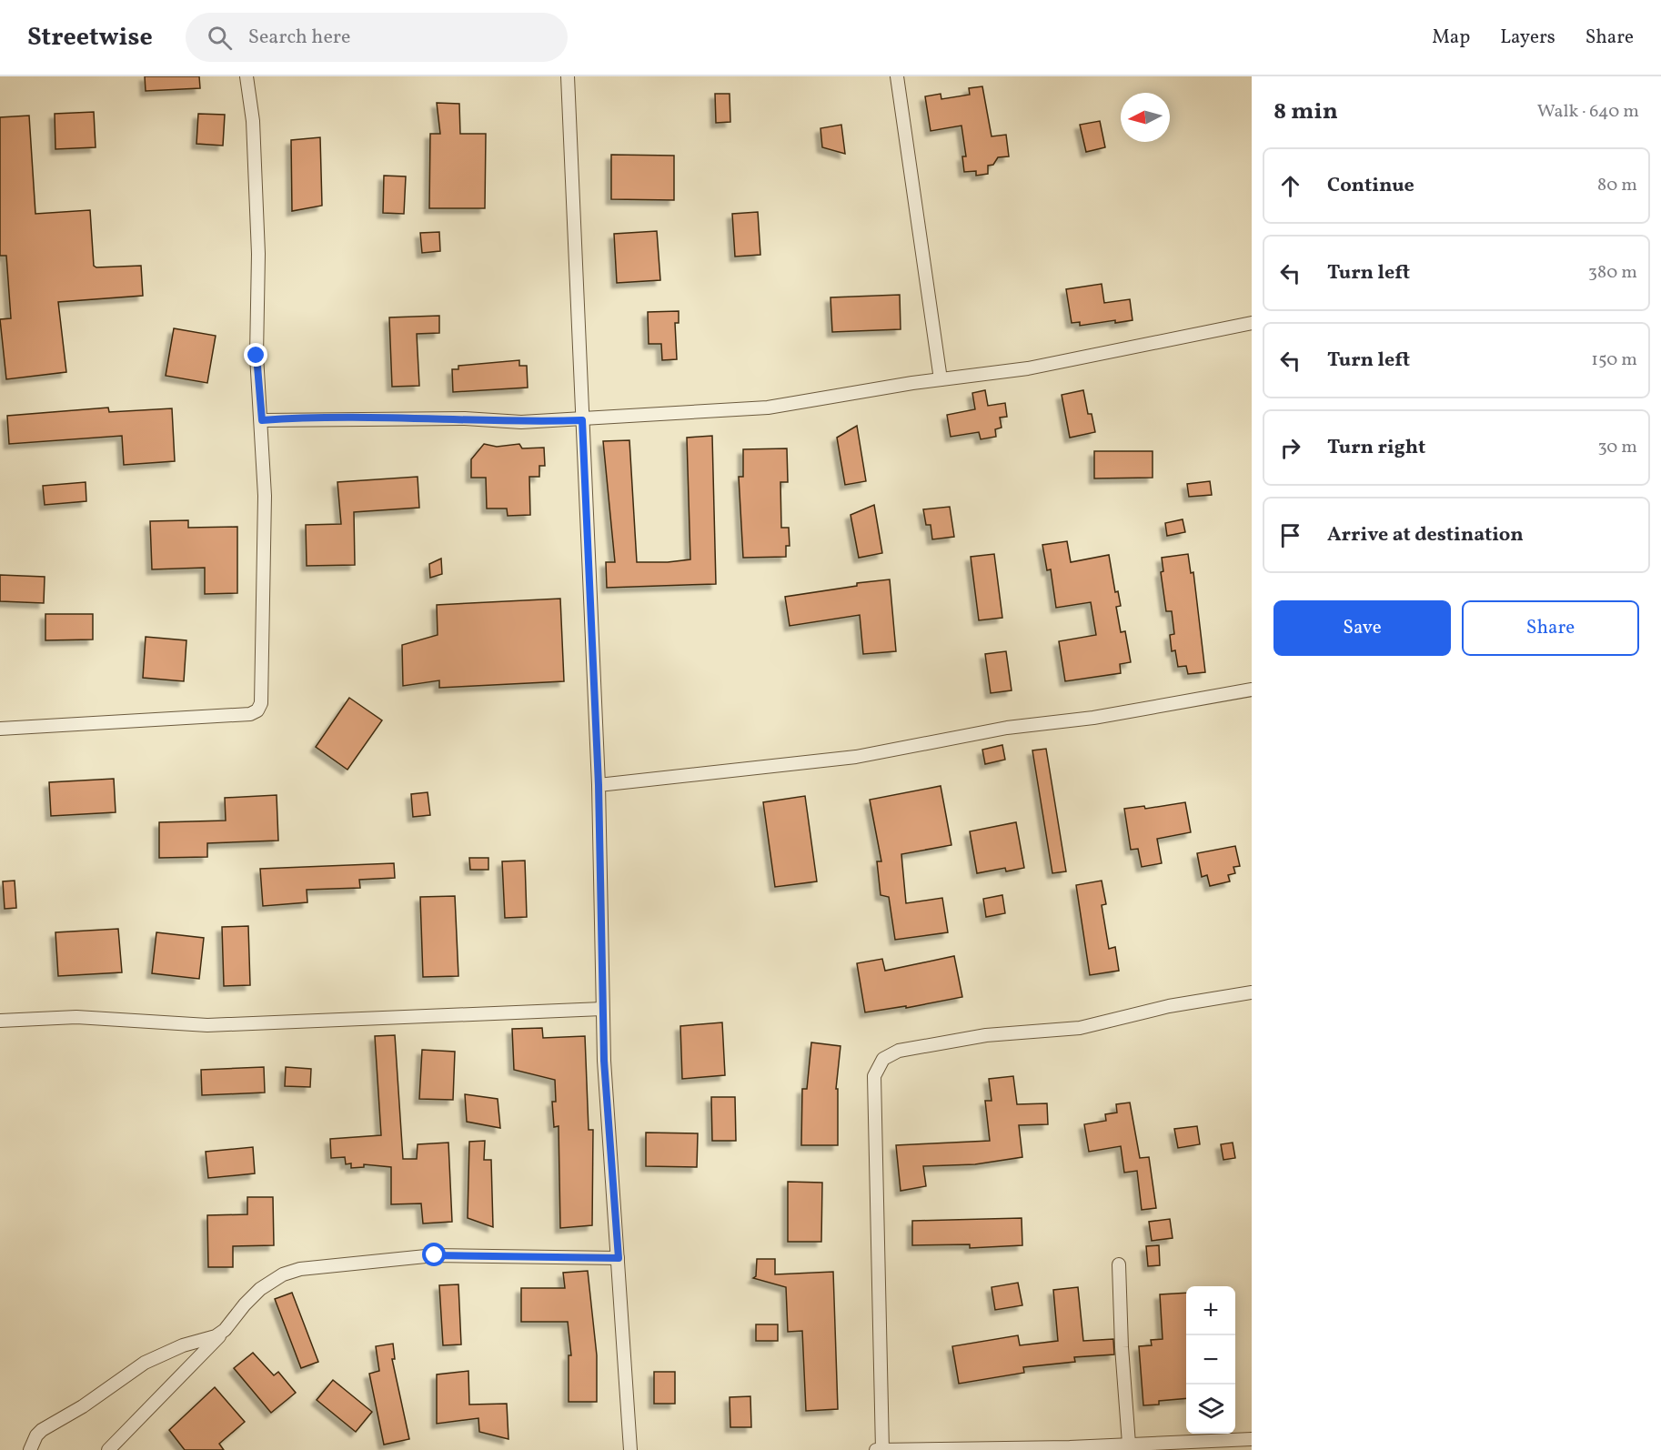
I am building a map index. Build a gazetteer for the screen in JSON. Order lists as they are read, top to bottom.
{
  "north": "left",
  "page": {
    "header": "Streetwise",
    "search": "Search here",
    "nav": ["Map", "Layers", "Share"],
    "heading": ["8 min", "Walk · 640 m"],
    "list": [
      ["Continue", "80 m"],
      ["Turn left", "380 m"],
      ["Turn left", "150 m"],
      ["Turn right", "30 m"],
      "Arrive at destination"
    ],
    "buttons": ["Save", "Share"],
    "map_buttons": ["+", "−"]
  }
}
